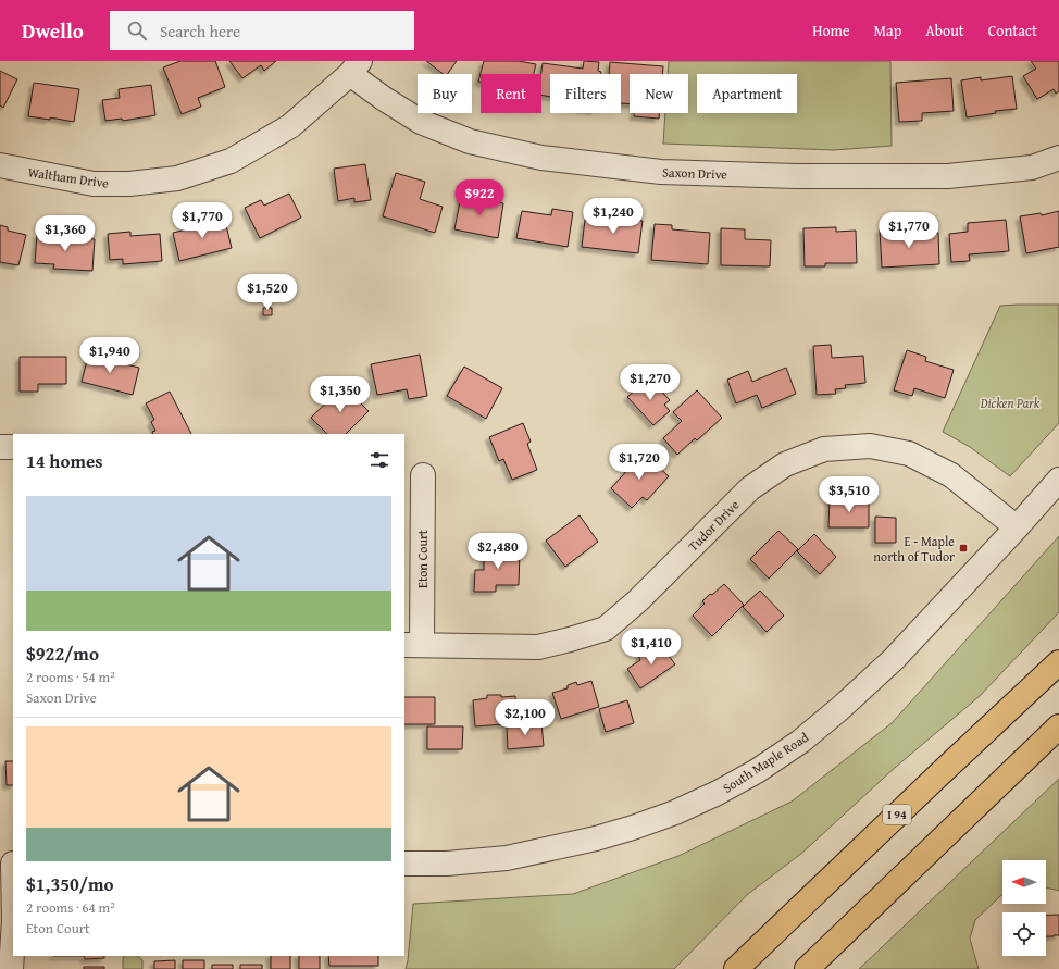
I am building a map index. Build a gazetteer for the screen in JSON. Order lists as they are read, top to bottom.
{
  "streets": {
    "highway": ["I 94"],
    "street": [
      "Saxon Drive",
      "Waltham Drive",
      "Tudor Drive",
      "Eton Court",
      "South Maple Road"
    ]
  },
  "crossings": [
    ["Saxon Drive", "Waltham Drive"],
    ["Tudor Drive", "Eton Court"],
    ["Tudor Drive", "South Maple Road"]
  ],
  "parks": ["Dicken Park"],
  "places": {
    "transit": ["E - Maple north of Tudor"]
  },
  "north": "left",
  "page": {
    "header": "Dwello",
    "search": "Search here",
    "nav": [
      "Home",
      "Map",
      "About",
      "Contact"
    ],
    "chip": [
      "Buy",
      "Rent",
      "Filters",
      "New",
      "Apartment"
    ],
    "price": [
      "$922",
      "$1,240",
      "$1,770",
      "$1,770",
      "$1,360",
      "$1,520",
      "$1,940",
      "$1,270",
      "$1,350",
      "$1,720",
      "$3,510",
      "$2,480",
      "$1,410",
      "$2,100"
    ],
    "heading": "14 homes",
    "list": [
      {
        "name": "$922/mo",
        "note": "2 rooms · 54 m² · Saxon Drive"
      },
      {
        "name": "$1,350/mo",
        "note": "2 rooms · 64 m² · Eton Court"
      }
    ]
  }
}
